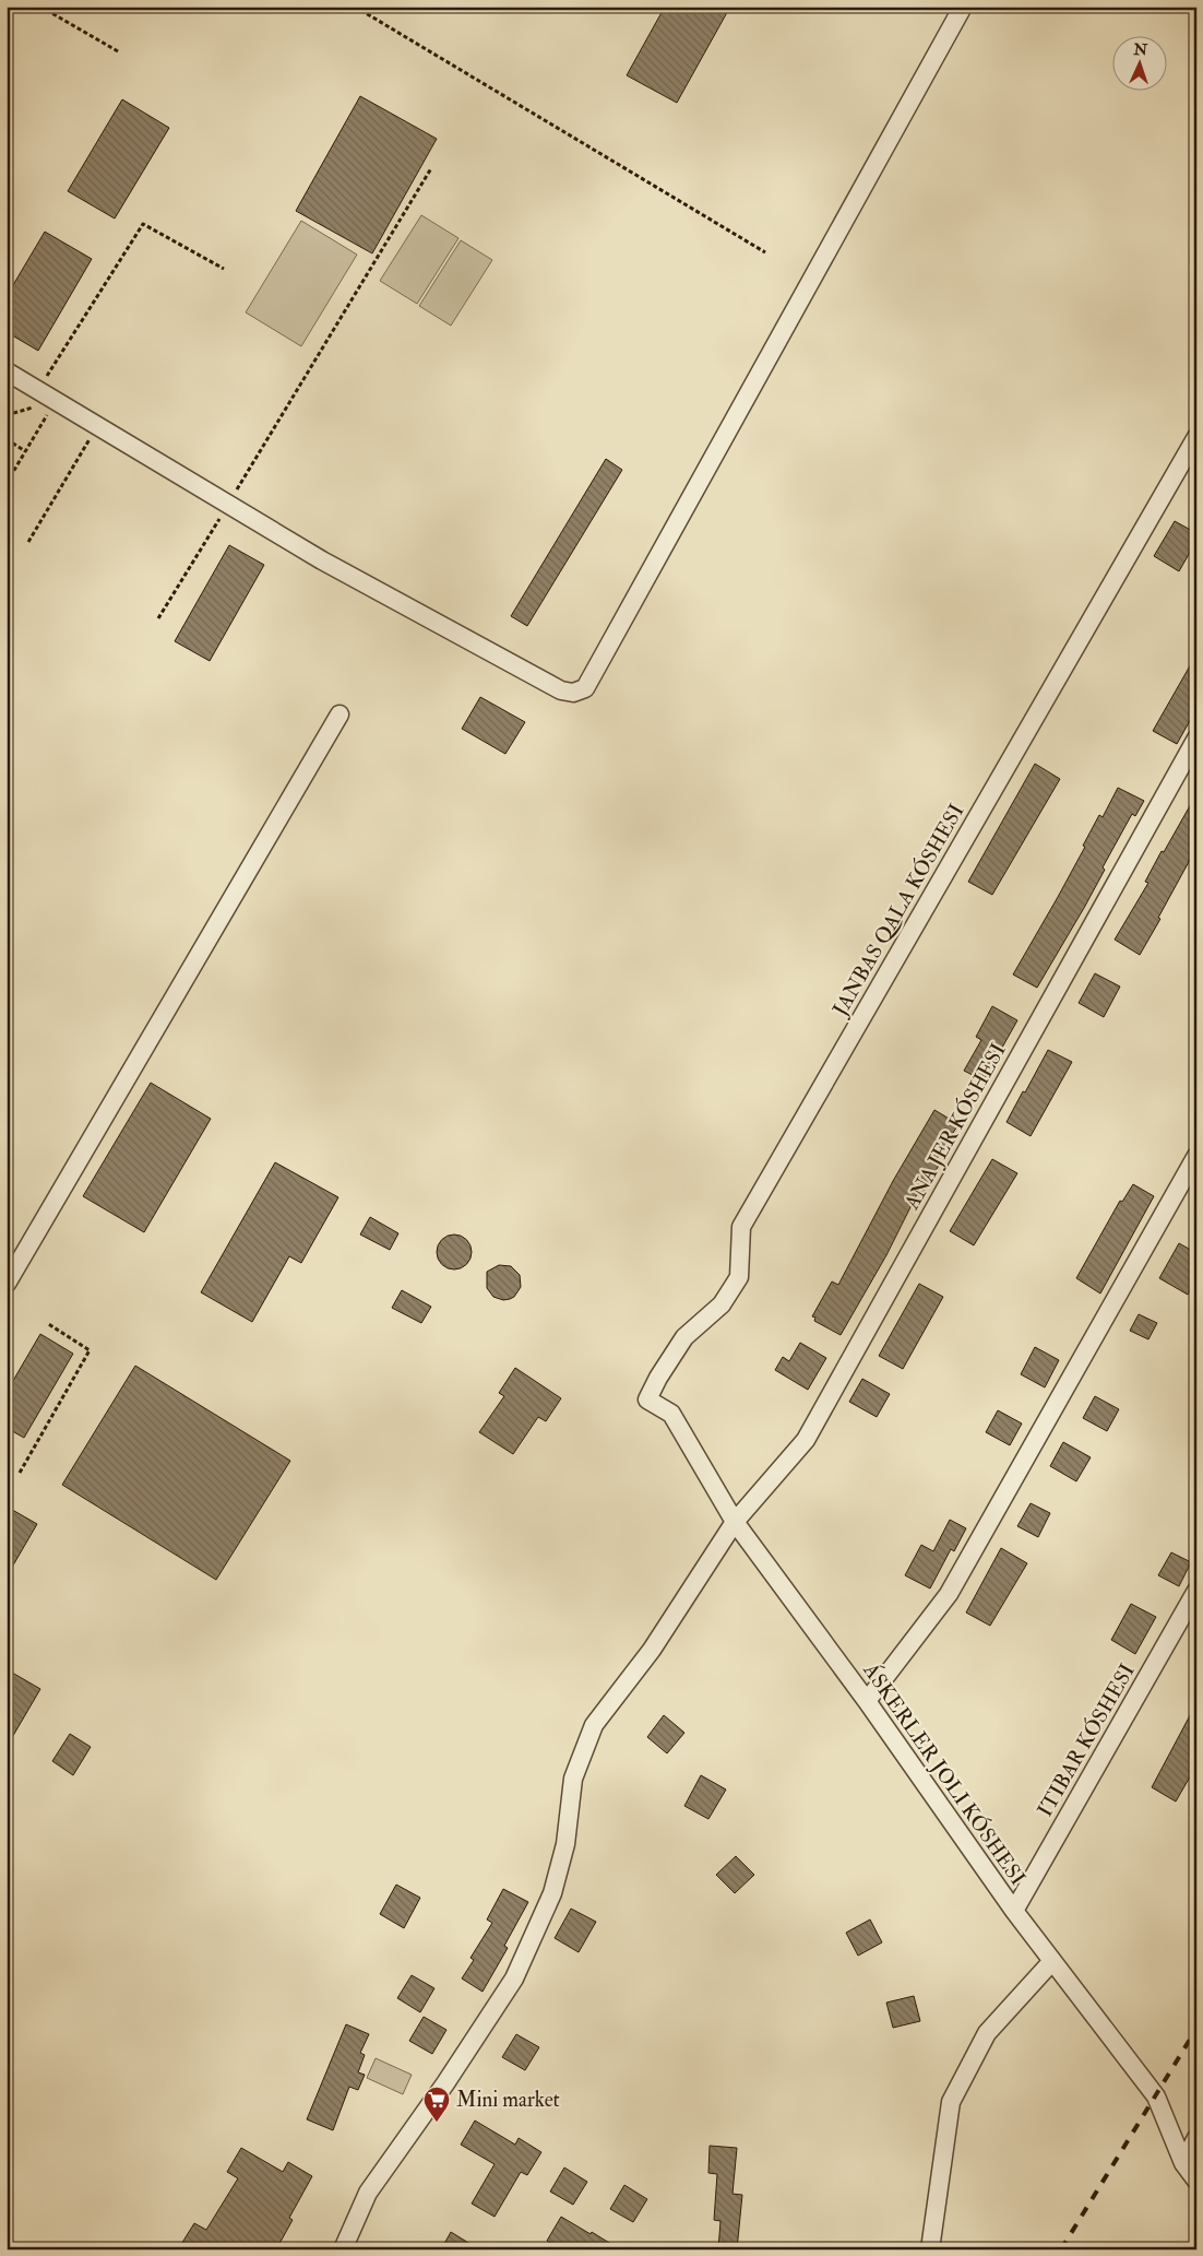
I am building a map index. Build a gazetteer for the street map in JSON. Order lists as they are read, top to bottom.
{
  "streets": {
    "street": ["JANBAS QALA KÓSHESI", "ANA JER KÓSHESI", "ITIBAR KÓSHESI"]
  },
  "crossings": [
    ["JANBAS QALA KÓSHESI", "ANA JER KÓSHESI"]
  ],
  "places": {
    "supermarket": ["Mini market"]
  },
  "north": "top"
}
